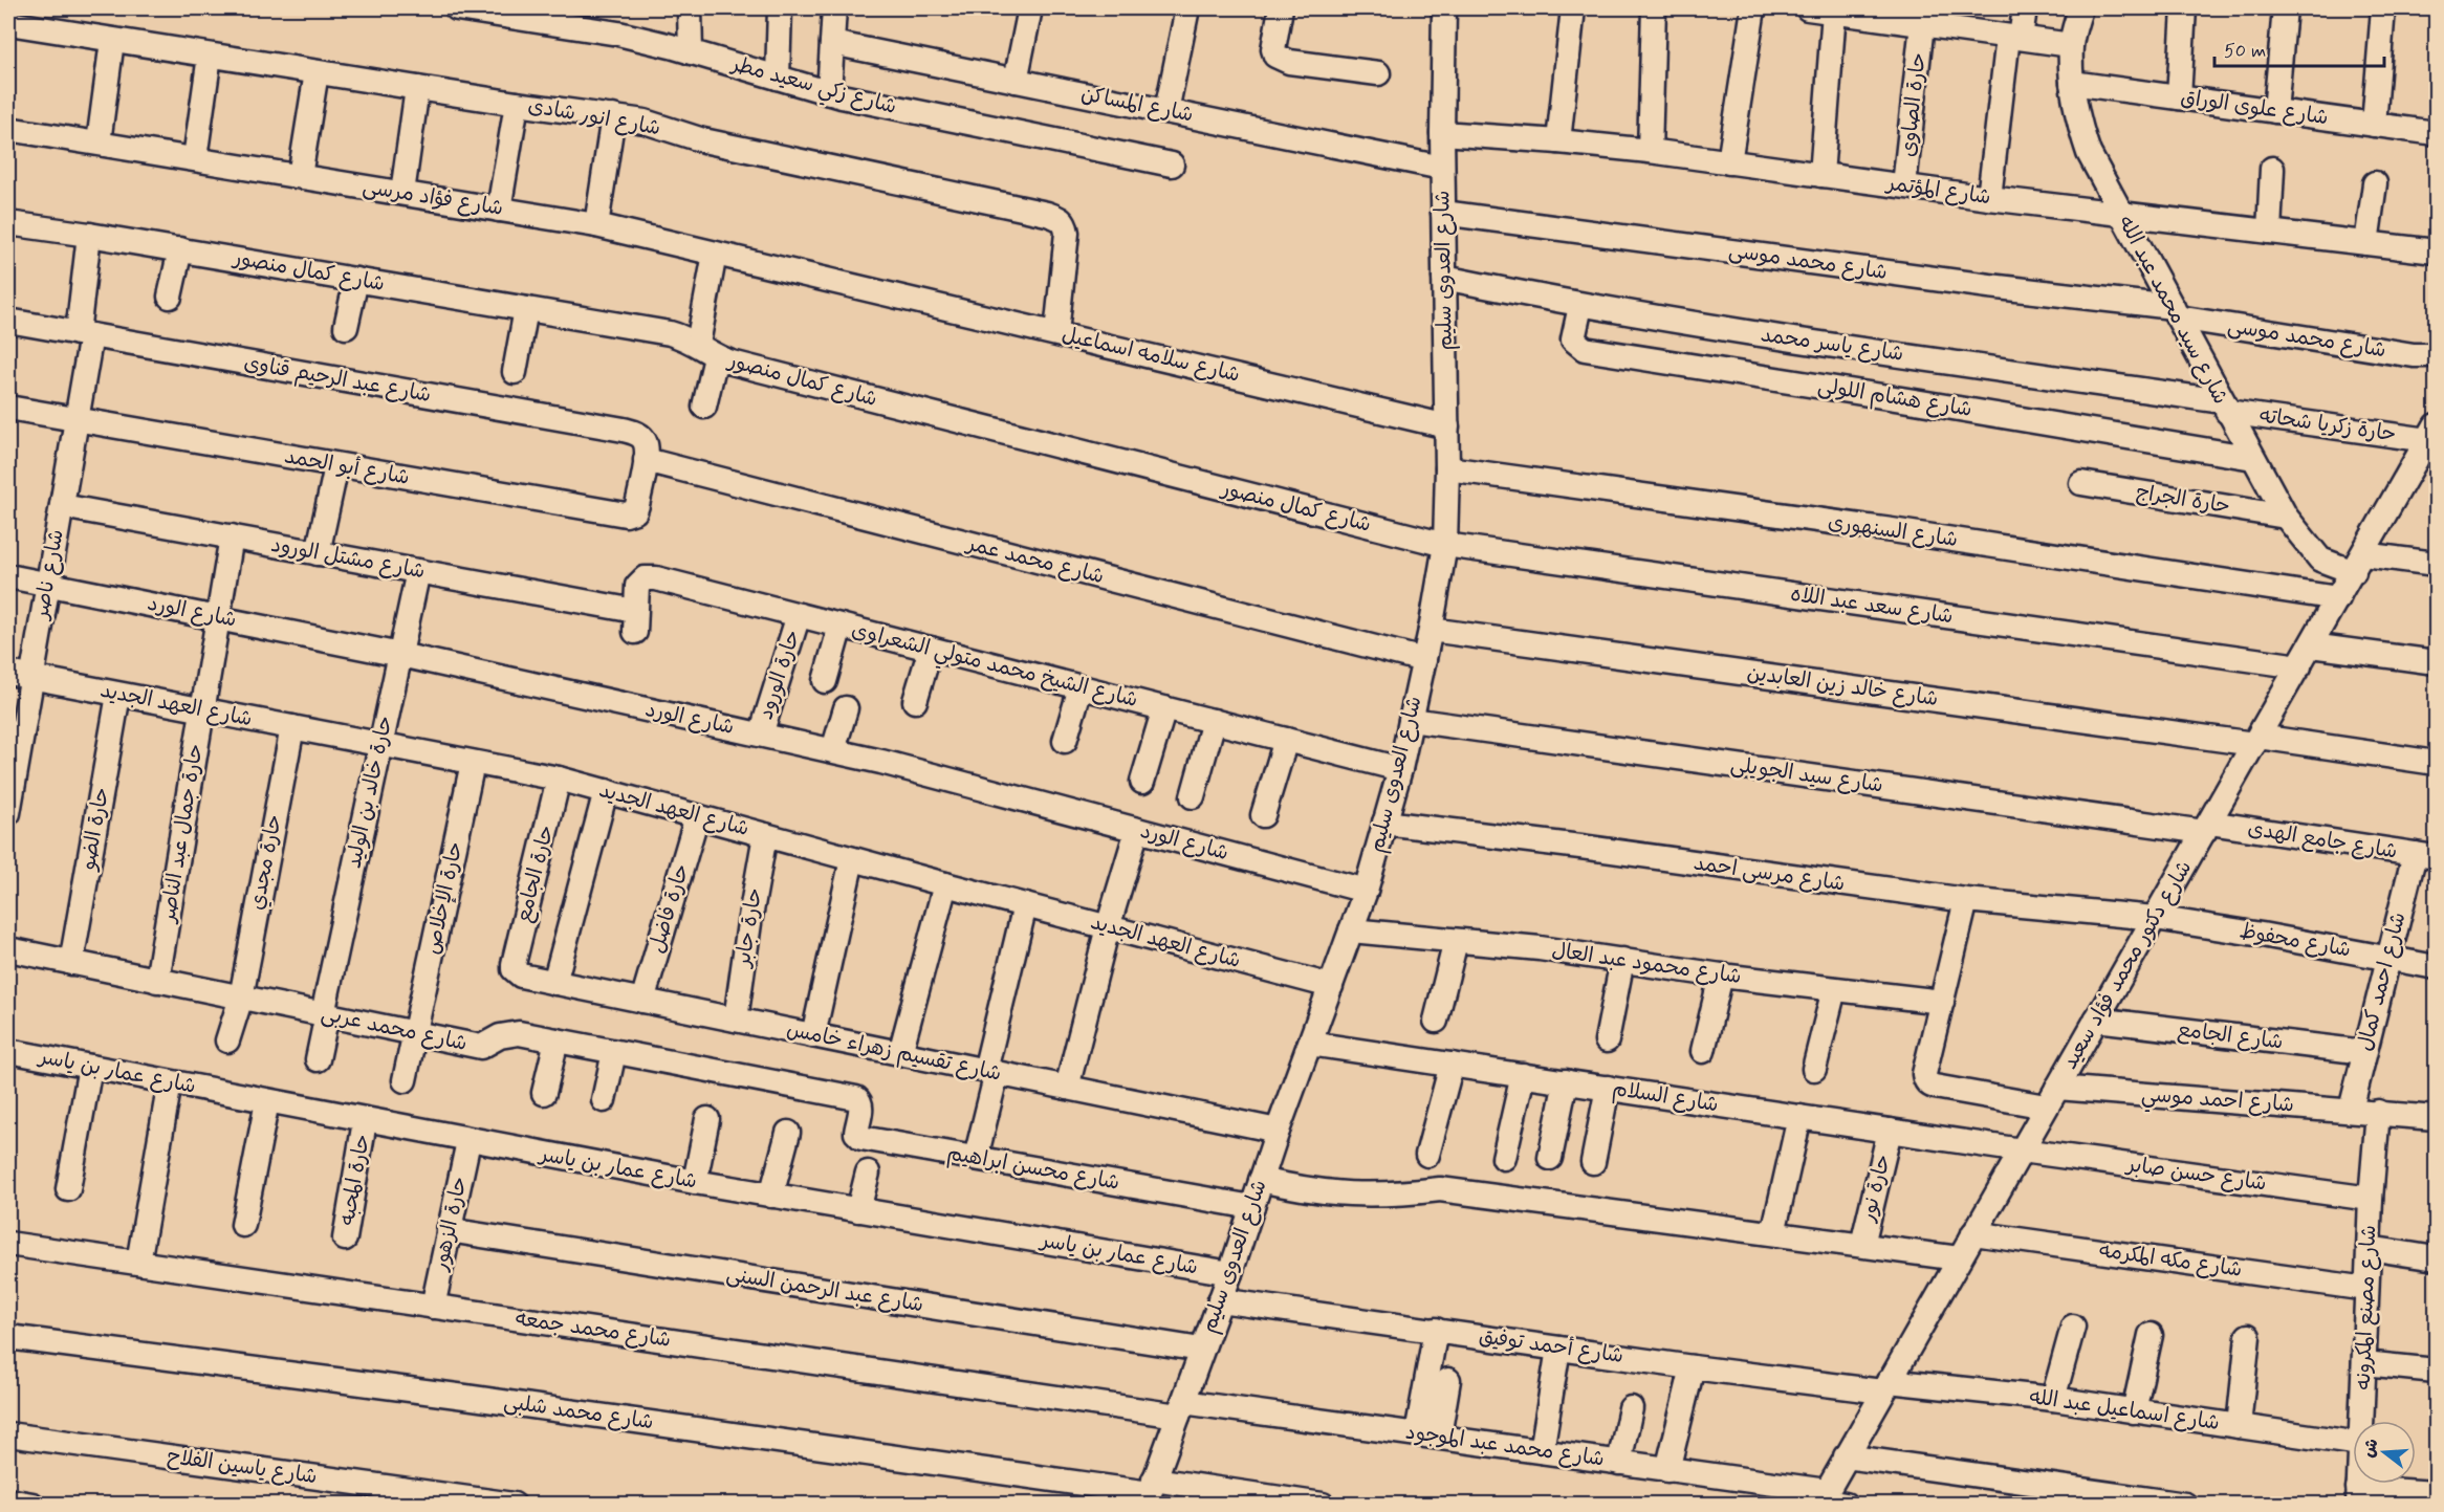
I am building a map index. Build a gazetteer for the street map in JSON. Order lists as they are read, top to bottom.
{
  "streets": {
    "street": [
      "شارع زكي سعيد مطر",
      "شارع المساكن",
      "حارة الصاوى",
      "شارع علوى الوراق",
      "شارع انور شادى",
      "شارع المؤتمر",
      "شارع فؤاد مرسى",
      "شارع محمد موسى",
      "شارع العدوى سليم",
      "شارع كمال منصور",
      "شارع سيد محمد عبد الله",
      "شارع ياسر محمد",
      "شارع سلامه اسماعيل",
      "شارع عبد الرحيم قناوى",
      "شارع هشام اللولى",
      "حارة زكريا شحاته",
      "شارع أبو الحمد",
      "حارة الجراج",
      "شارع السنهورى",
      "شارع مشتل الورود",
      "شارع محمد عمر",
      "شارع ناصر",
      "شارع سعد عبد اللاه",
      "شارع الورد",
      "شارع الشيخ محمد متولي الشعراوى",
      "حارة الورود",
      "شارع خالد زين العابدين",
      "شارع العهد الجديد",
      "شارع سيد الجويلى",
      "حارة خالد بن الوليد",
      "حارة الضو",
      "حارة جمال عبد الناصر",
      "شارع جامع الهدى",
      "حارة مجدي",
      "حارة الجامع",
      "شارع مرسى احمد",
      "حارة الإخلاص",
      "حارة فاضل",
      "حارة جابر",
      "شارع محفوظ",
      "شارع محمود عبد العال",
      "شارع دكتور محمد فؤاد سعيد",
      "شارع احمد كمال",
      "شارع محمد عربى",
      "شارع الجامع",
      "شارع تقسيم زهراء خامس",
      "شارع عمار بن ياسر",
      "شارع السلام",
      "شارع احمد موسي",
      "شارع محسن ابراهيم",
      "شارع حسن صابر",
      "حارة المحبه",
      "حارة نور",
      "حارة الزهور",
      "شارع مكه المكرمه",
      "شارع عبد الرحمن السنى",
      "شارع مصنع المكرونه",
      "شارع محمد جمعه",
      "شارع أحمد توفيق",
      "شارع اسماعيل عبد الله",
      "شارع محمد شلبى",
      "شارع محمد عبد الموجود",
      "شارع ياسين الفلاح"
    ]
  },
  "crossings": [
    ["شارع المساكن", "شارع العدوى سليم"],
    ["حارة الصاوى", "شارع المؤتمر"],
    ["شارع علوى الوراق", "شارع سيد محمد عبد الله"],
    ["شارع انور شادى", "شارع سلامه اسماعيل"],
    ["شارع المؤتمر", "شارع العدوى سليم"],
    ["شارع المؤتمر", "شارع سيد محمد عبد الله"],
    ["شارع فؤاد مرسى", "شارع سلامه اسماعيل"],
    ["شارع محمد موسى", "شارع العدوى سليم"],
    ["شارع محمد موسى", "شارع سيد محمد عبد الله"],
    ["شارع العدوى سليم", "شارع كمال منصور"],
    ["شارع العدوى سليم", "شارع ياسر محمد"],
    ["شارع العدوى سليم", "شارع سلامه اسماعيل"],
    ["شارع العدوى سليم", "شارع السنهورى"],
    ["شارع العدوى سليم", "شارع محمد عمر"],
    ["شارع العدوى سليم", "شارع سعد عبد اللاه"],
    ["شارع العدوى سليم", "شارع الورد"],
    ["شارع العدوى سليم", "شارع الشيخ محمد متولي الشعراوى"],
    ["شارع العدوى سليم", "شارع خالد زين العابدين"],
    ["شارع العدوى سليم", "شارع العهد الجديد"],
    ["شارع العدوى سليم", "شارع سيد الجويلى"],
    ["شارع العدوى سليم", "شارع مرسى احمد"],
    ["شارع العدوى سليم", "شارع محمود عبد العال"],
    ["شارع العدوى سليم", "شارع تقسيم زهراء خامس"],
    ["شارع العدوى سليم", "شارع عمار بن ياسر"],
    ["شارع العدوى سليم", "شارع السلام"],
    ["شارع العدوى سليم", "شارع محسن ابراهيم"],
    ["شارع العدوى سليم", "شارع عبد الرحمن السنى"],
    ["شارع العدوى سليم", "شارع محمد جمعه"],
    ["شارع العدوى سليم", "شارع أحمد توفيق"],
    ["شارع العدوى سليم", "شارع محمد شلبى"],
    ["شارع العدوى سليم", "شارع محمد عبد الموجود"],
    ["شارع كمال منصور", "شارع ناصر"],
    ["شارع كمال منصور", "شارع سعد عبد اللاه"],
    ["شارع سيد محمد عبد الله", "شارع ياسر محمد"],
    ["شارع سيد محمد عبد الله", "شارع هشام اللولى"],
    ["شارع سيد محمد عبد الله", "حارة زكريا شحاته"],
    ["شارع سيد محمد عبد الله", "حارة الجراج"],
    ["شارع سيد محمد عبد الله", "شارع دكتور محمد فؤاد سعيد"],
    ["شارع ياسر محمد", "شارع هشام اللولى"],
    ["شارع ياسر محمد", "حارة زكريا شحاته"],
    ["شارع عبد الرحيم قناوى", "شارع أبو الحمد"],
    ["شارع عبد الرحيم قناوى", "شارع محمد عمر"],
    ["شارع عبد الرحيم قناوى", "شارع ناصر"],
    ["حارة زكريا شحاته", "شارع دكتور محمد فؤاد سعيد"],
    ["شارع أبو الحمد", "شارع محمد عمر"],
    ["شارع أبو الحمد", "شارع ناصر"],
    ["شارع السنهورى", "شارع دكتور محمد فؤاد سعيد"],
    ["شارع مشتل الورود", "شارع ناصر"],
    ["شارع مشتل الورود", "شارع الشيخ محمد متولي الشعراوى"],
    ["شارع مشتل الورود", "حارة خالد بن الوليد"],
    ["شارع مشتل الورود", "حارة جمال عبد الناصر"],
    ["شارع ناصر", "شارع الورد"],
    ["شارع ناصر", "شارع العهد الجديد"],
    ["شارع سعد عبد اللاه", "شارع دكتور محمد فؤاد سعيد"],
    ["شارع الورد", "حارة الورود"],
    ["شارع الورد", "حارة خالد بن الوليد"],
    ["شارع الورد", "حارة جمال عبد الناصر"],
    ["شارع الشيخ محمد متولي الشعراوى", "حارة الورود"],
    ["شارع خالد زين العابدين", "شارع دكتور محمد فؤاد سعيد"],
    ["شارع العهد الجديد", "حارة خالد بن الوليد"],
    ["شارع العهد الجديد", "حارة الضو"],
    ["شارع العهد الجديد", "حارة جمال عبد الناصر"],
    ["شارع العهد الجديد", "حارة مجدي"],
    ["شارع العهد الجديد", "حارة الجامع"],
    ["شارع العهد الجديد", "حارة الإخلاص"],
    ["شارع العهد الجديد", "حارة فاضل"],
    ["شارع العهد الجديد", "حارة جابر"],
    ["شارع سيد الجويلى", "شارع جامع الهدى"],
    ["شارع سيد الجويلى", "شارع دكتور محمد فؤاد سعيد"],
    ["حارة خالد بن الوليد", "شارع محمد عربى"],
    ["حارة الضو", "شارع محمد عربى"],
    ["حارة جمال عبد الناصر", "شارع محمد عربى"],
    ["شارع جامع الهدى", "شارع دكتور محمد فؤاد سعيد"],
    ["شارع جامع الهدى", "شارع احمد كمال"],
    ["حارة مجدي", "شارع محمد عربى"],
    ["حارة الجامع", "شارع تقسيم زهراء خامس"],
    ["شارع مرسى احمد", "شارع محفوظ"],
    ["شارع مرسى احمد", "شارع دكتور محمد فؤاد سعيد"],
    ["حارة الإخلاص", "شارع محمد عربى"],
    ["حارة فاضل", "شارع تقسيم زهراء خامس"],
    ["حارة جابر", "شارع تقسيم زهراء خامس"],
    ["شارع محفوظ", "شارع دكتور محمد فؤاد سعيد"],
    ["شارع محفوظ", "شارع احمد كمال"],
    ["شارع محمود عبد العال", "شارع احمد موسي"],
    ["شارع دكتور محمد فؤاد سعيد", "شارع الجامع"],
    ["شارع دكتور محمد فؤاد سعيد", "شارع السلام"],
    ["شارع دكتور محمد فؤاد سعيد", "شارع احمد موسي"],
    ["شارع دكتور محمد فؤاد سعيد", "شارع حسن صابر"],
    ["شارع دكتور محمد فؤاد سعيد", "شارع مكه المكرمه"],
    ["شارع دكتور محمد فؤاد سعيد", "شارع أحمد توفيق"],
    ["شارع دكتور محمد فؤاد سعيد", "شارع اسماعيل عبد الله"],
    ["شارع دكتور محمد فؤاد سعيد", "شارع محمد عبد الموجود"],
    ["شارع احمد كمال", "شارع الجامع"],
    ["شارع احمد كمال", "شارع احمد موسي"],
    ["شارع محمد عربى", "شارع محسن ابراهيم"],
    ["شارع عمار بن ياسر", "حارة المحبه"],
    ["شارع عمار بن ياسر", "حارة الزهور"],
    ["شارع السلام", "شارع حسن صابر"],
    ["شارع السلام", "حارة نور"],
    ["شارع احمد موسي", "شارع مصنع المكرونه"],
    ["شارع حسن صابر", "شارع مصنع المكرونه"],
    ["حارة الزهور", "شارع عبد الرحمن السنى"],
    ["حارة الزهور", "شارع محمد جمعه"],
    ["شارع مكه المكرمه", "شارع مصنع المكرونه"],
    ["شارع محمد جمعه", "شارع محمد عبد الموجود"],
    ["شارع أحمد توفيق", "شارع اسماعيل عبد الله"]
  ],
  "scale_bar": "50 m",
  "north": "left"
}
